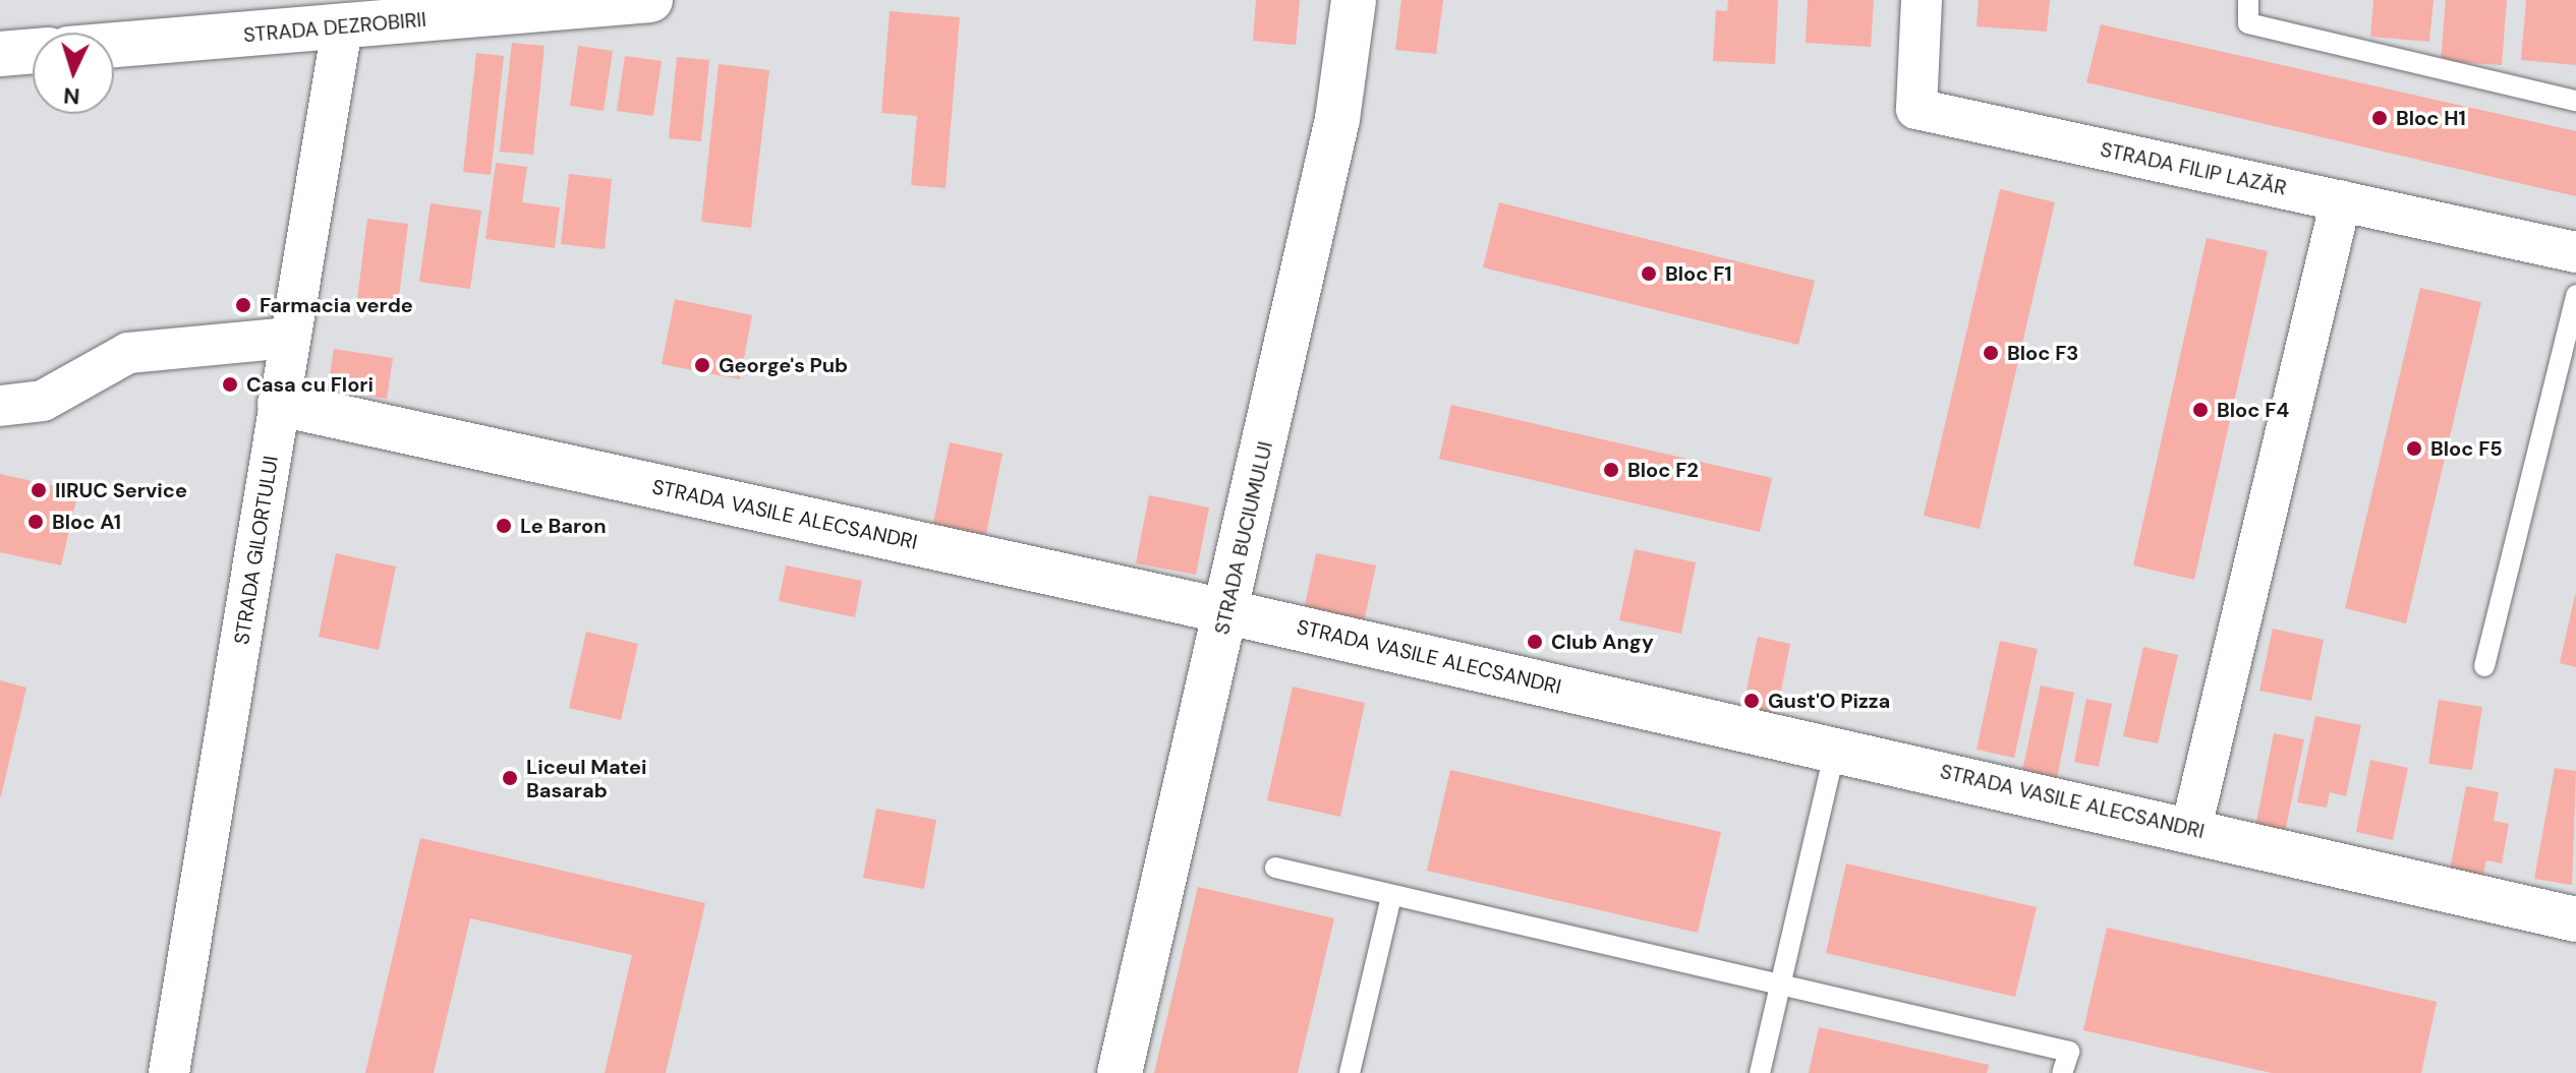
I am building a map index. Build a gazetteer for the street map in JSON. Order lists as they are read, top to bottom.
{
  "streets": {
    "street": [
      "STRADA DEZROBIRII",
      "STRADA FILIP LAZĂR",
      "STRADA VASILE ALECSANDRI",
      "STRADA BUCIUMULUI",
      "STRADA GILORTULUI"
    ]
  },
  "crossings": [
    ["STRADA DEZROBIRII", "STRADA GILORTULUI"],
    ["STRADA VASILE ALECSANDRI", "STRADA BUCIUMULUI"],
    ["STRADA VASILE ALECSANDRI", "STRADA GILORTULUI"]
  ],
  "places": [
    "Bloc H1",
    "Bloc F1",
    "Farmacia verde",
    "Bloc F3",
    "George's Pub",
    "Casa cu Flori",
    "Bloc F4",
    "Bloc F5",
    "Bloc F2",
    "IIRUC Service",
    "Bloc A1",
    "Le Baron",
    "Club Angy",
    "Gust'O Pizza",
    "Liceul Matei Basarab"
  ],
  "north": "bottom"
}
